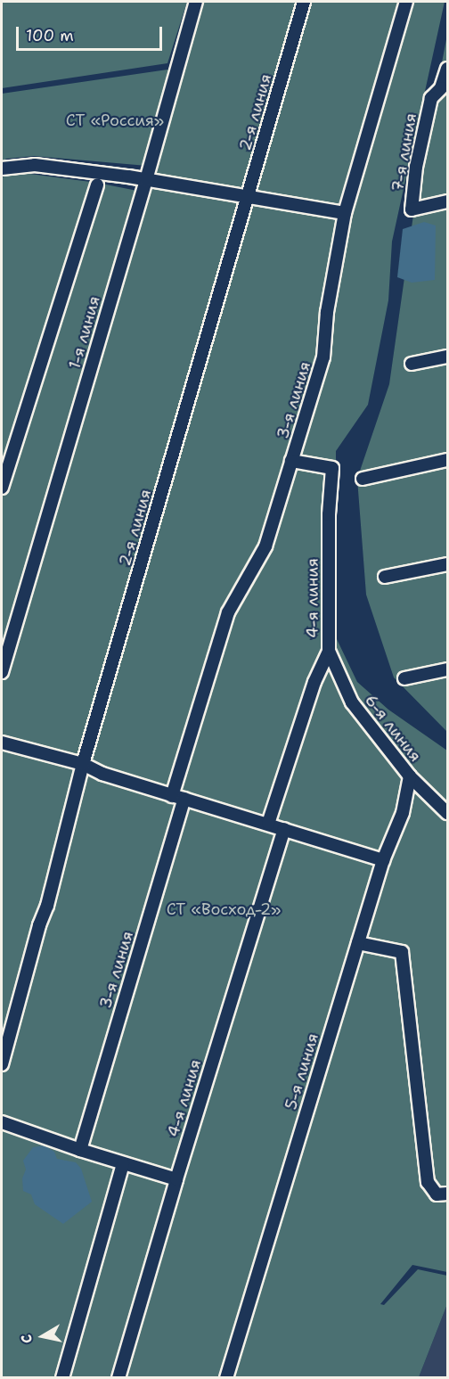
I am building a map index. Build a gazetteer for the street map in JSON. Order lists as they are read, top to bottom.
{
  "streets": {
    "street": [
      "2-я линия",
      "7-я линия",
      "1-я линия",
      "3-я линия",
      "4-я линия",
      "6-я линия",
      "5-я линия"
    ]
  },
  "crossings": [
    ["3-я линия", "4-я линия"],
    ["4-я линия", "6-я линия"],
    ["6-я линия", "5-я линия"]
  ],
  "parks": ["СТ «Россия»", "СТ «Восход-2»"],
  "scale_bar": "100 m",
  "north": "left"
}
